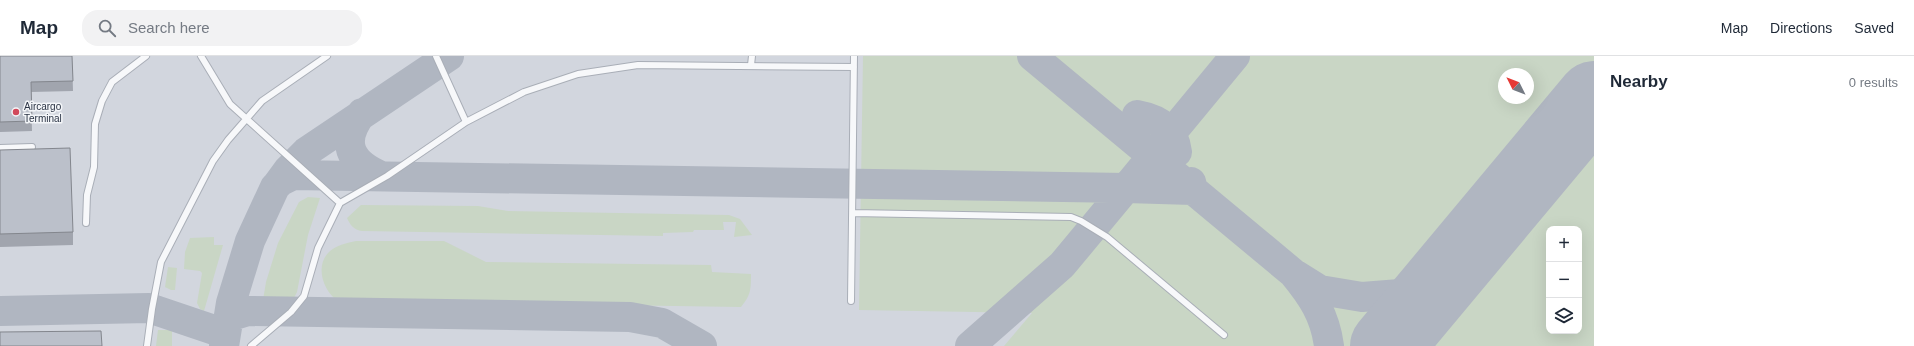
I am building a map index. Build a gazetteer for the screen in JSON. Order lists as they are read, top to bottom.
{
  "places": ["Aircargo Terminal"],
  "north": "top left",
  "page": {
    "header": "Map",
    "search": "Search here",
    "nav": ["Map", "Directions", "Saved"],
    "heading": ["Nearby", "0 results"],
    "map_buttons": ["+", "−"]
  }
}
